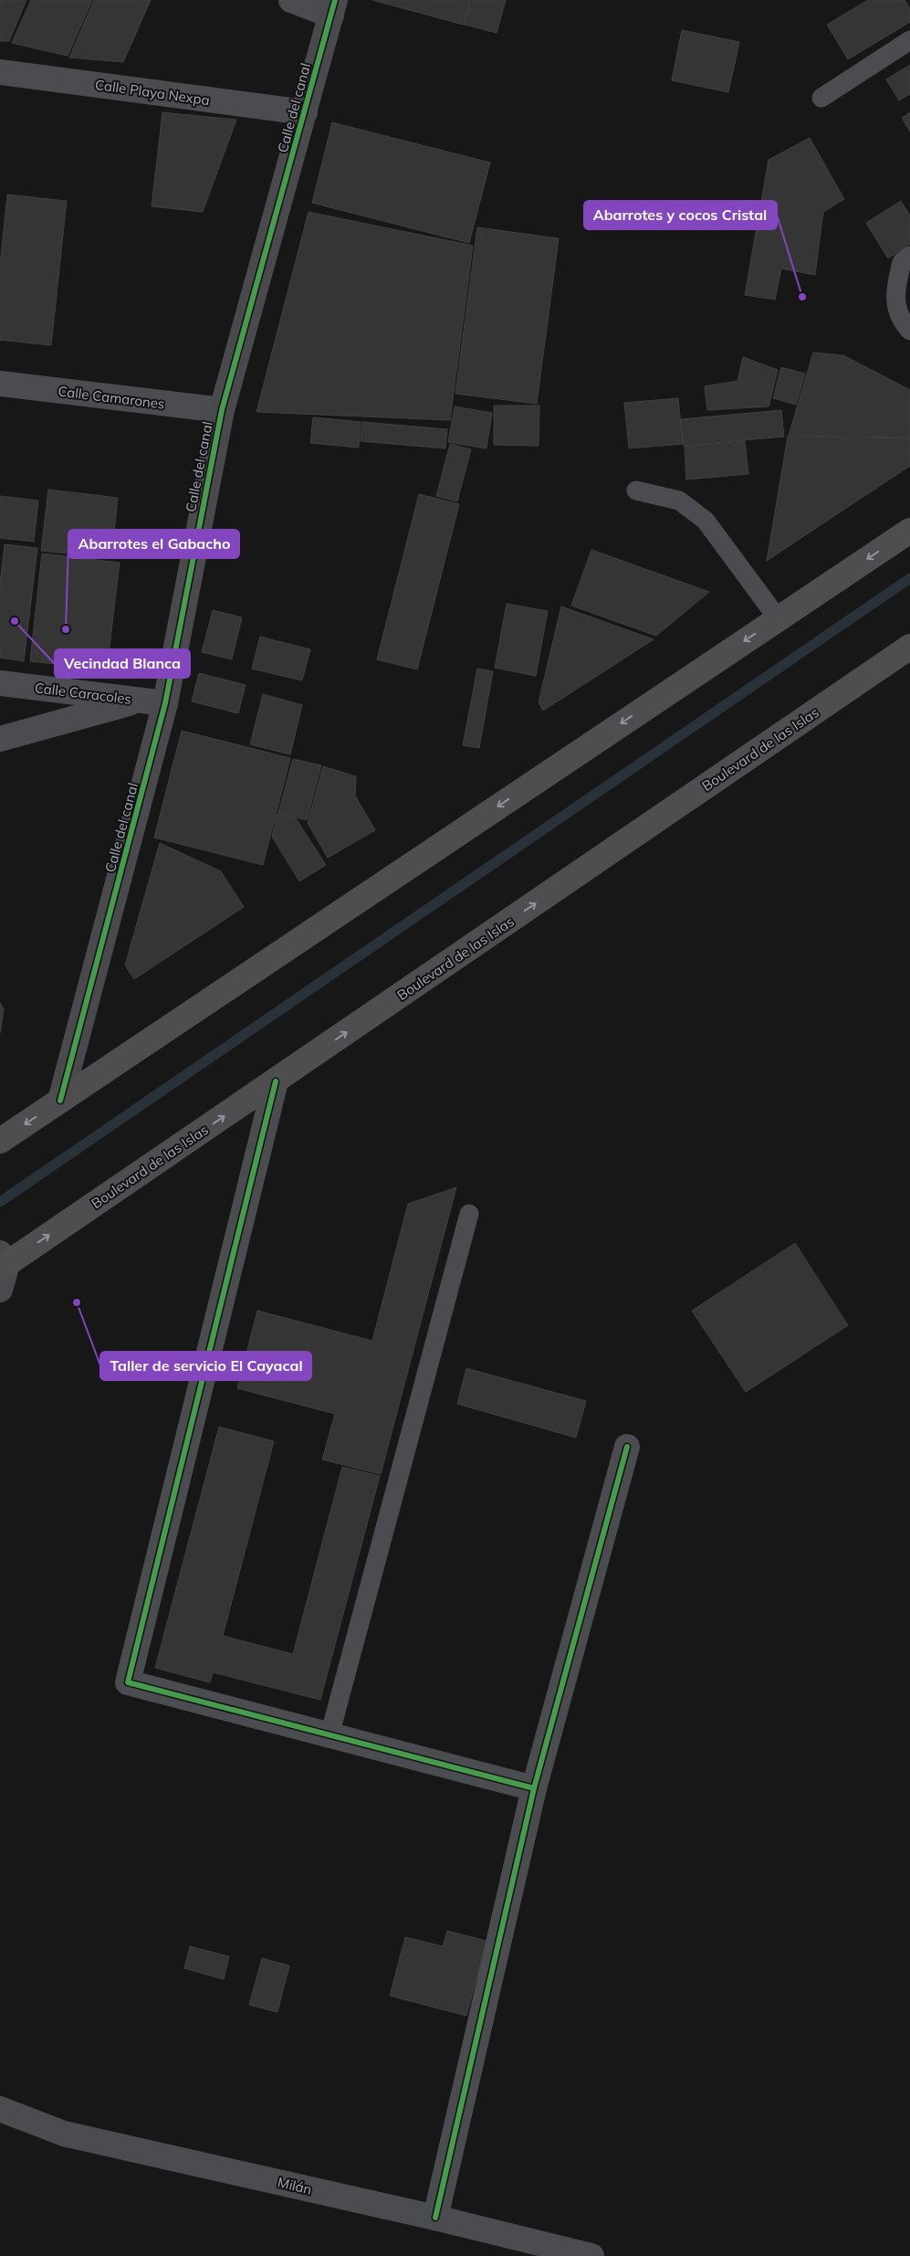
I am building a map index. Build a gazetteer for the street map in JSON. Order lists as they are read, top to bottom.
{
  "streets": {
    "highway": ["Boulevard de las Islas"],
    "street": [
      "Calle Playa Nexpa",
      "Calle del canal",
      "Calle Camarones",
      "Calle Caracoles",
      "Milán"
    ]
  },
  "crossings": [
    ["Calle Playa Nexpa", "Calle del canal"],
    ["Calle del canal", "Calle Camarones"],
    ["Calle del canal", "Calle Caracoles"]
  ],
  "places": [
    "Abarrotes y cocos Cristal",
    "Vecindad Blanca",
    "Abarrotes el Gabacho",
    "Taller de servicio El Cayacal"
  ]
}
